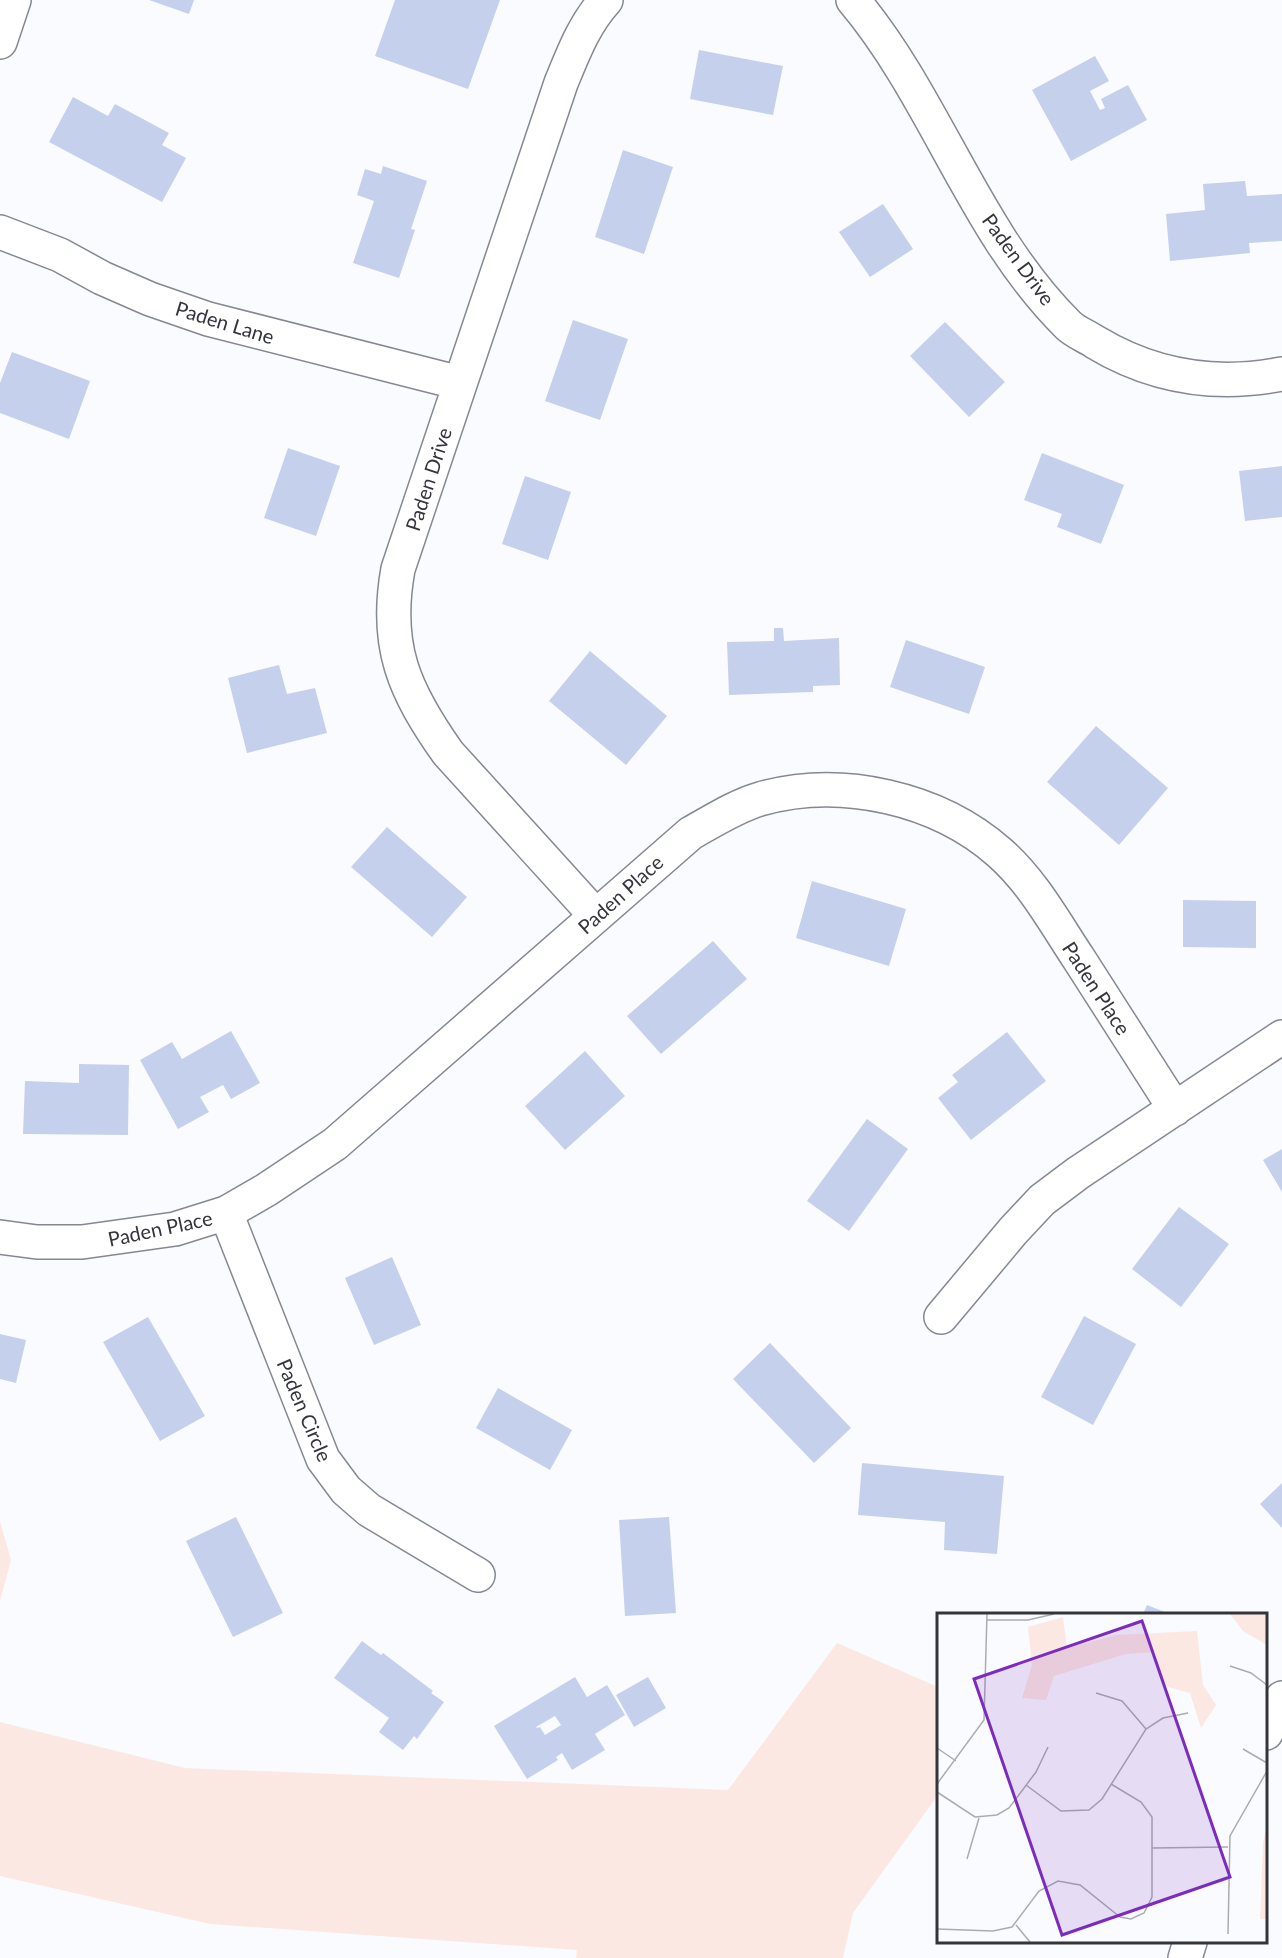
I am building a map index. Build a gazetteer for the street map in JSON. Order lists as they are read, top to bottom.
{
  "streets": {
    "street": [
      "Paden Drive",
      "Paden Lane",
      "Paden Place",
      "Paden Circle"
    ]
  },
  "crossings": [
    ["Paden Drive", "Paden Lane"],
    ["Paden Drive", "Paden Place"],
    ["Paden Place", "Paden Circle"]
  ]
}
